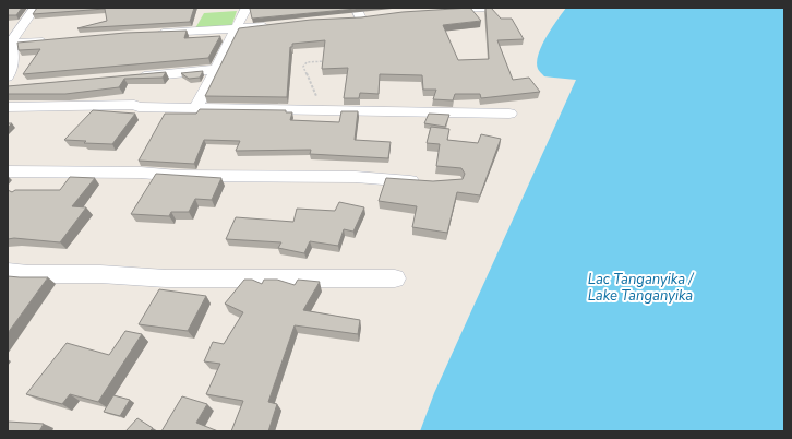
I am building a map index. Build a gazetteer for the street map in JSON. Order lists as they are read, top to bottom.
{
  "water": ["Lac Tanganyika / Lake Tanganyika"]
}
